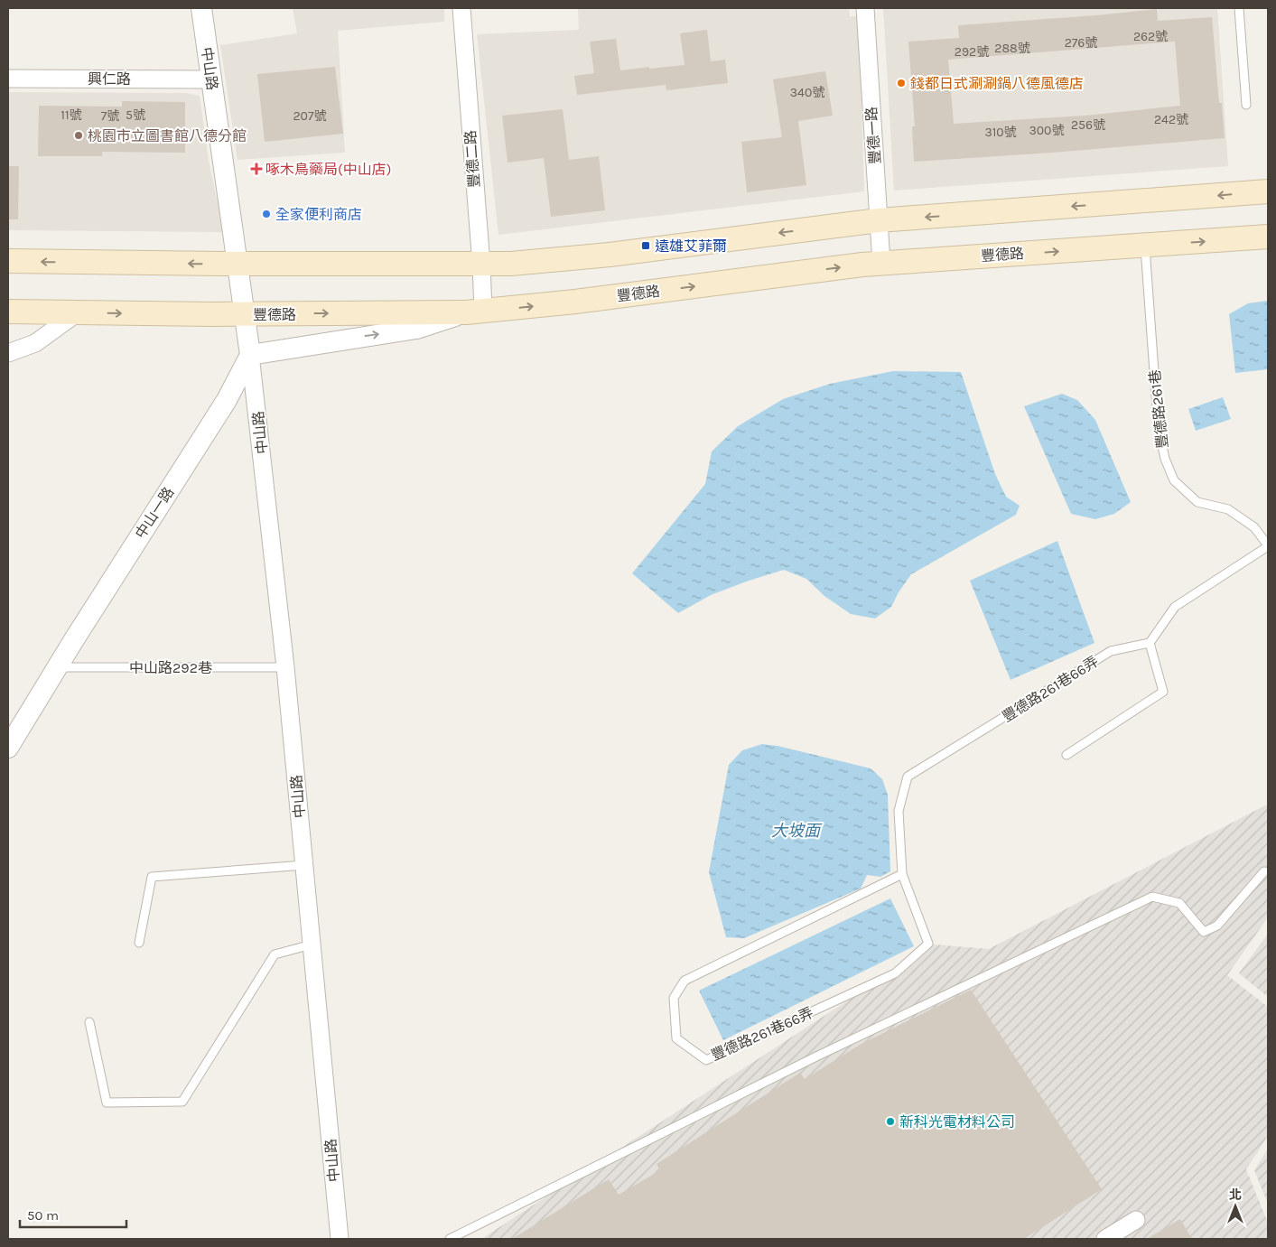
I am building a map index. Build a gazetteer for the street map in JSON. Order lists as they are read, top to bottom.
{
  "streets": {
    "main road": ["豐德路"],
    "street": [
      "中山路",
      "興仁路",
      "豐德一路",
      "豐德二路",
      "中山一路"
    ],
    "lane": ["豐德路261巷", "中山路292巷", "豐德路261巷66弄"]
  },
  "crossings": [
    ["中山路", "興仁路"],
    ["中山路", "中山一路"],
    ["中山路", "中山路292巷"],
    ["豐德一路", "豐德路"],
    ["豐德二路", "豐德路"],
    ["豐德路", "豐德路261巷"],
    ["中山一路", "中山路292巷"]
  ],
  "water": ["大坡面"],
  "places": {
    "other": [
      "錢都日式涮涮鍋八德風德店",
      "桃園市立圖書館八德分館",
      "全家便利商店",
      "新科光電材料公司"
    ],
    "health": ["啄木鳥藥局(中山店)"],
    "transit": ["遠雄艾菲爾"]
  },
  "house_numbers": [
    "262號",
    "276號",
    "288號",
    "292號",
    "340號",
    "11號",
    "5號",
    "7號",
    "207號",
    "242號",
    "256號",
    "300號",
    "310號"
  ],
  "scale_bar": "50 m",
  "north": "top"
}
